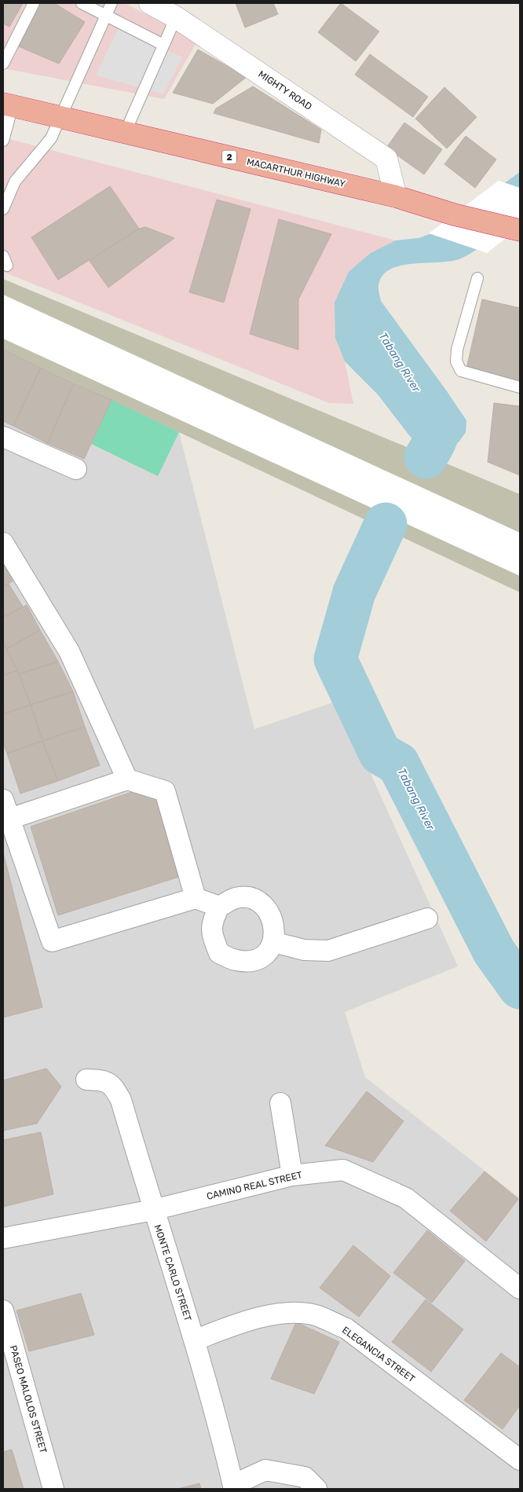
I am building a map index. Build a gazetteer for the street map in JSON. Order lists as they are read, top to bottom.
{
  "streets": {
    "highway": ["2", "MACARTHUR HIGHWAY"],
    "street": [
      "MIGHTY ROAD",
      "CAMINO REAL STREET",
      "MONTE CARLO STREET",
      "ELEGANCIA STREET",
      "PASEO MALOLOS STREET"
    ]
  },
  "crossings": [
    ["MIGHTY ROAD", "MACARTHUR HIGHWAY"],
    ["CAMINO REAL STREET", "MONTE CARLO STREET"],
    ["MONTE CARLO STREET", "ELEGANCIA STREET"]
  ],
  "water": ["Tabang River"]
}
